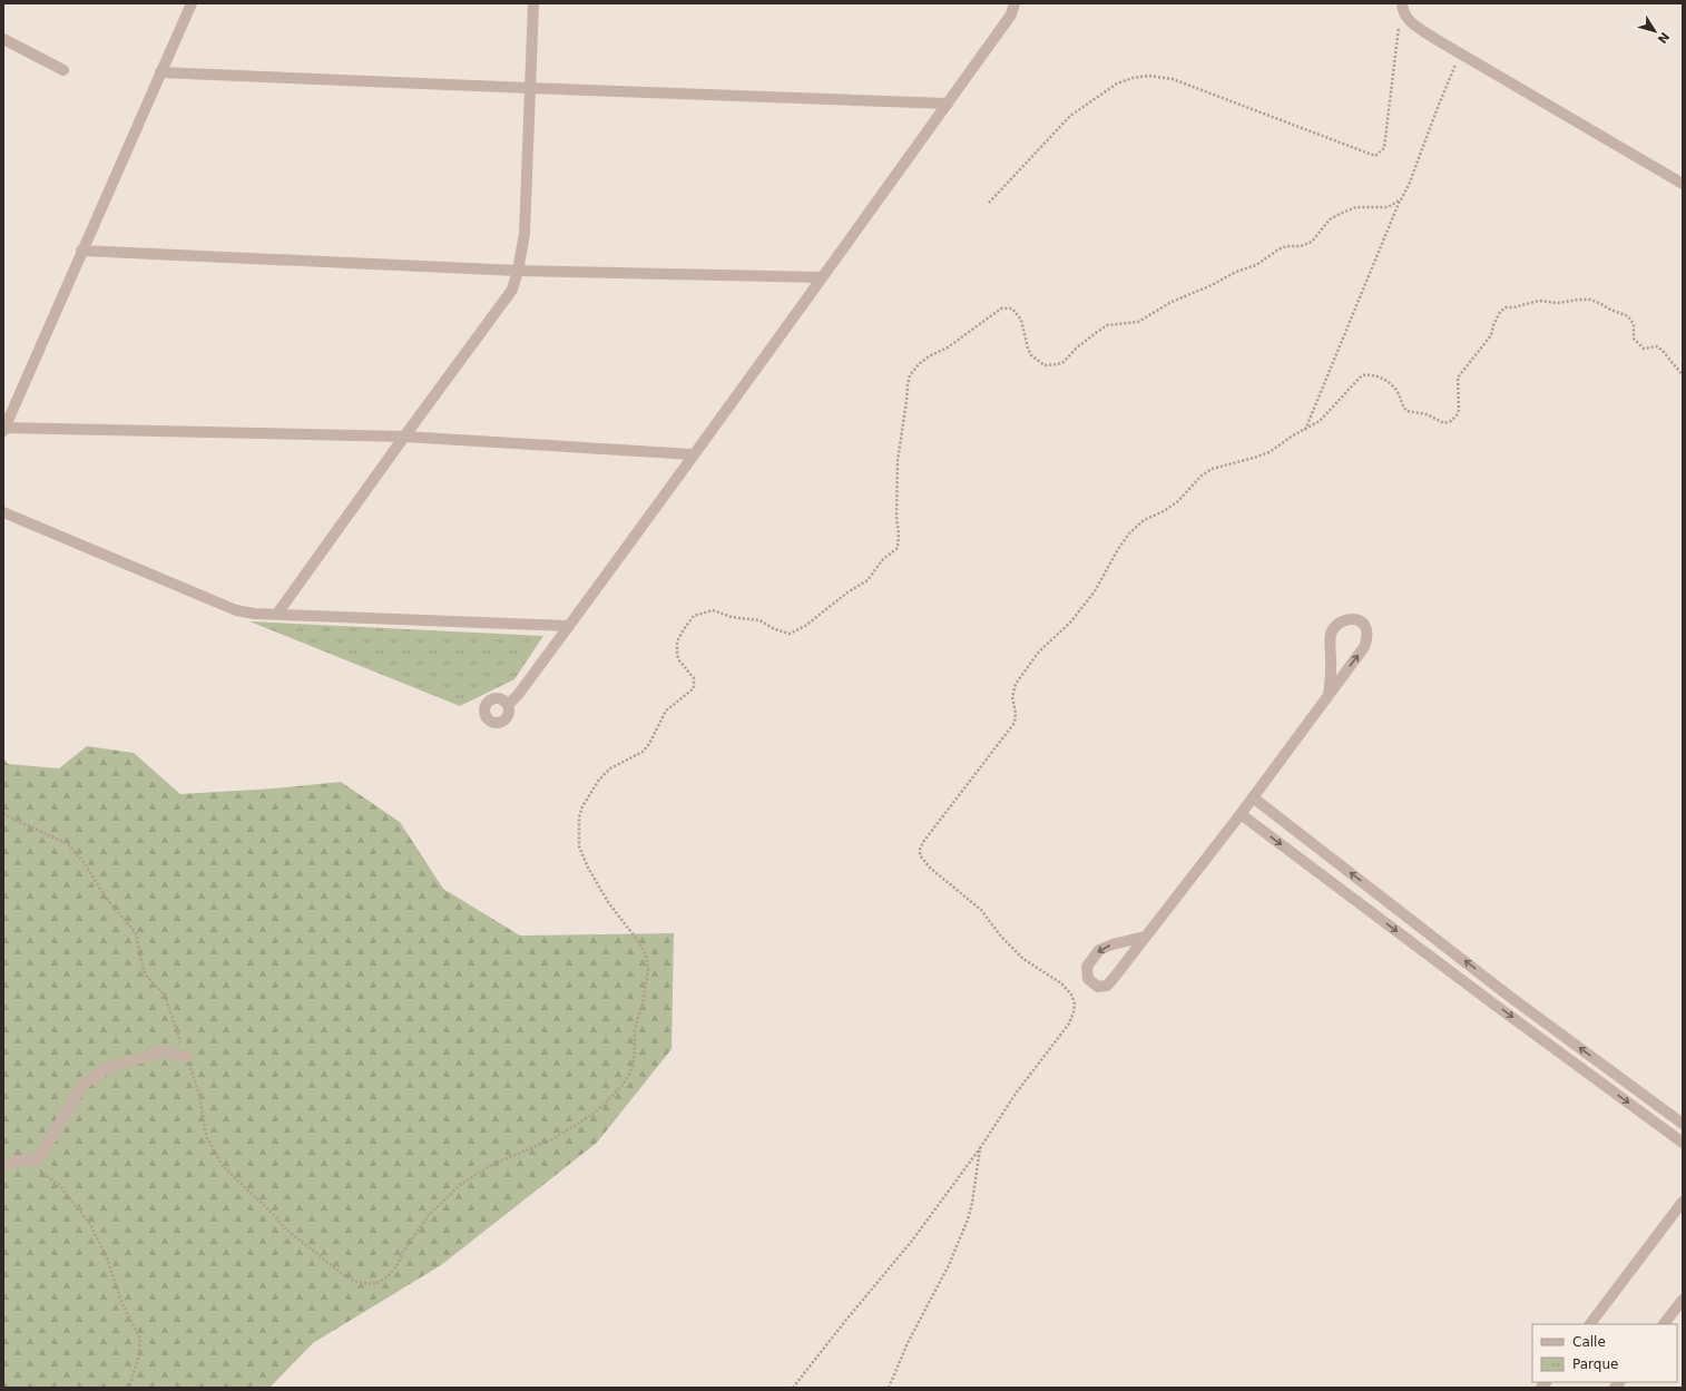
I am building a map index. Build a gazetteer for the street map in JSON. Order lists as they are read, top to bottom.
{
  "legend": ["Calle", "Parque"],
  "north": "bottom right"
}
